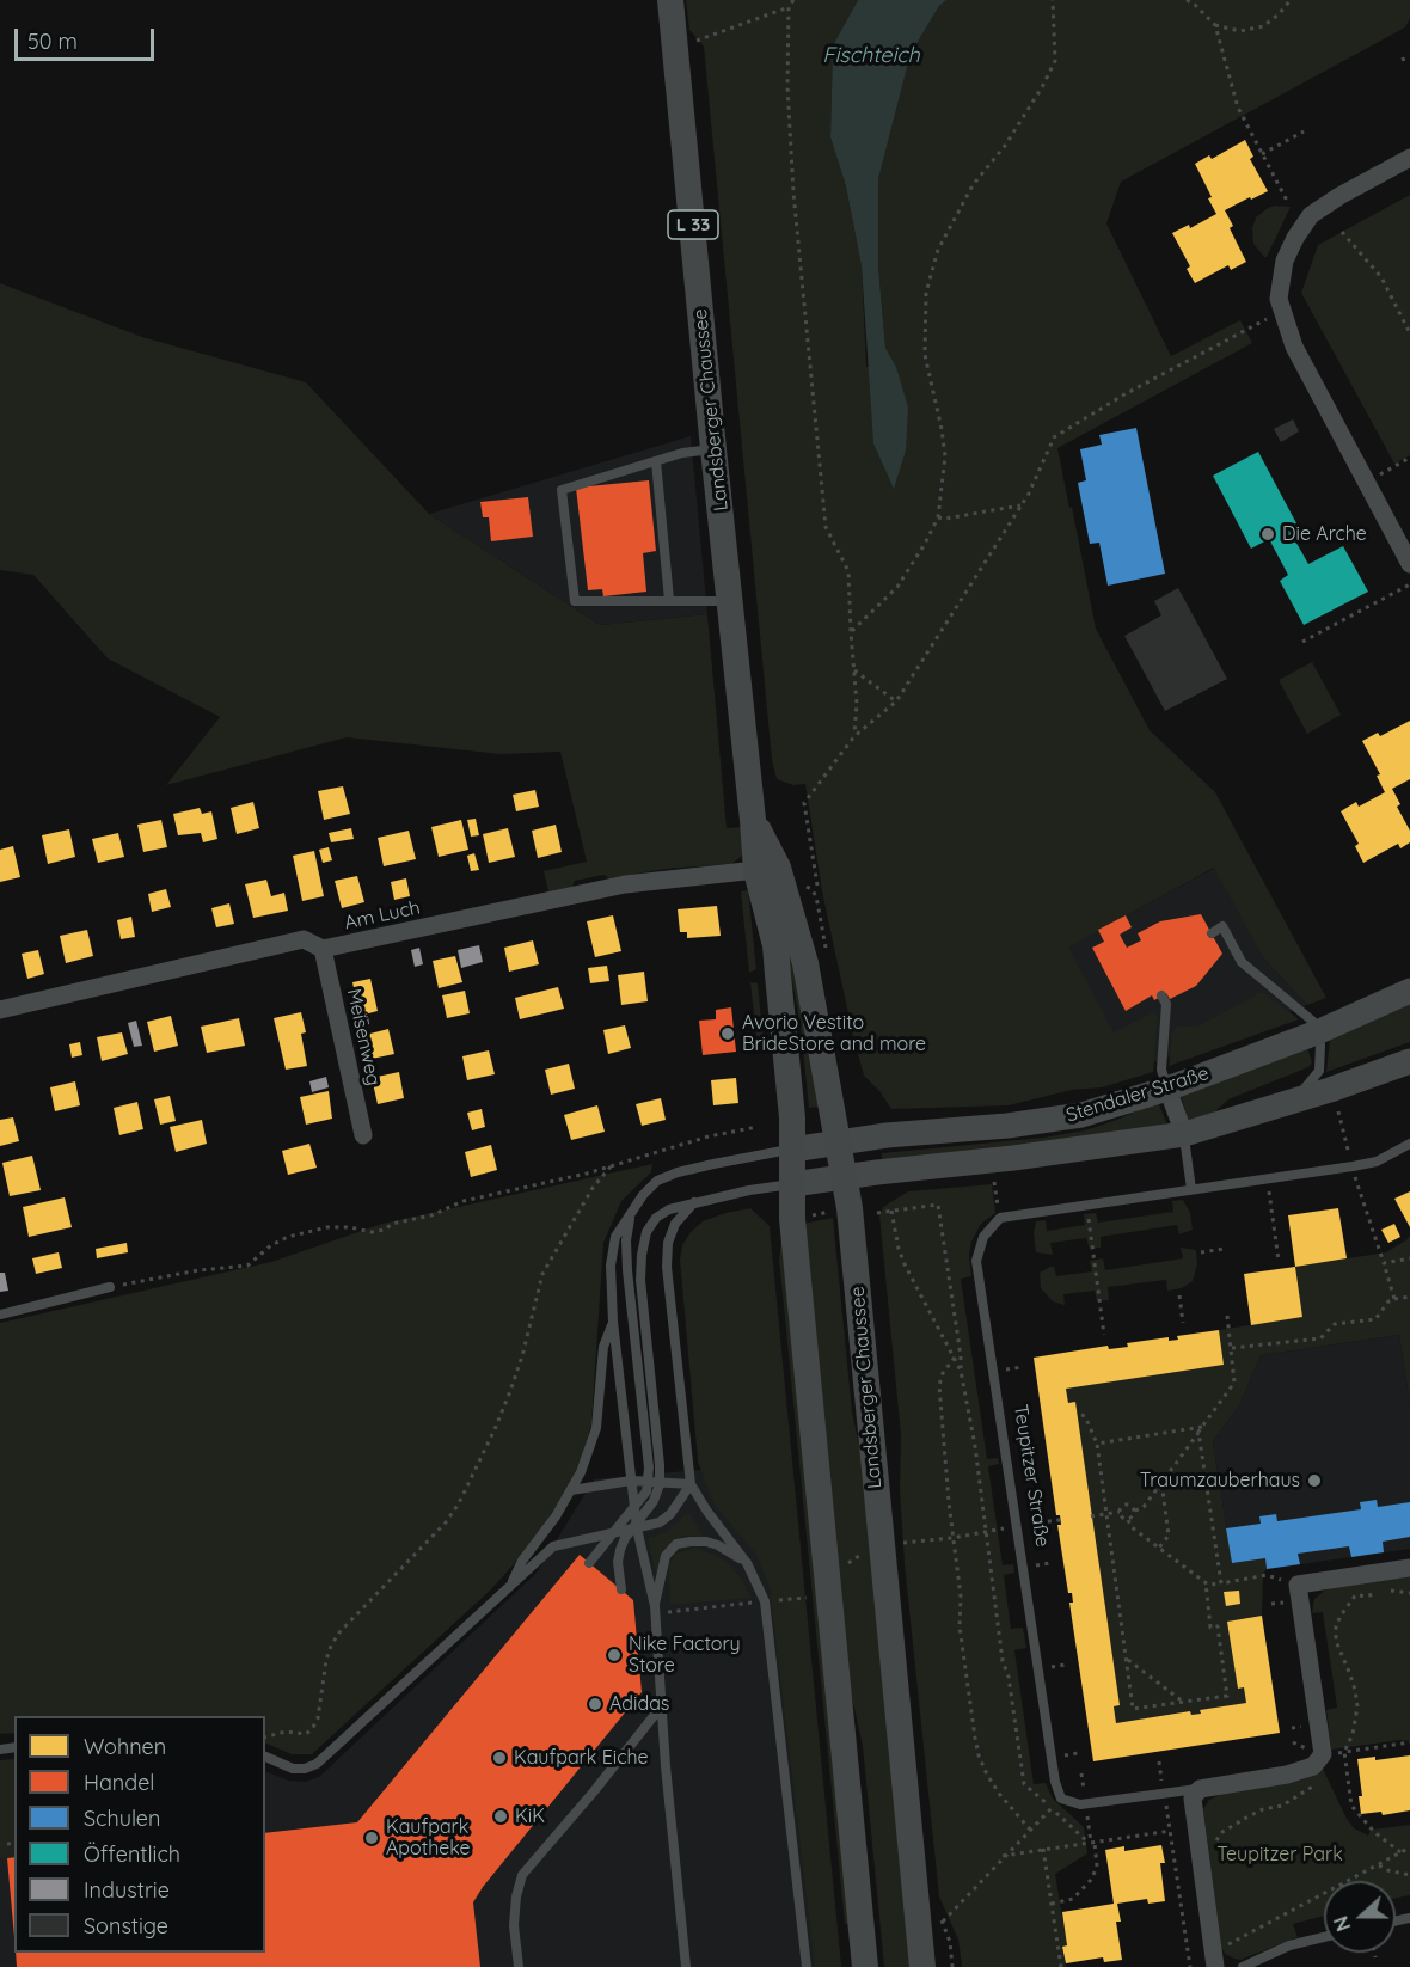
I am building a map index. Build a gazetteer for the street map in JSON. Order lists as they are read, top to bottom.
{
  "streets": {
    "main road": ["L 33", "Landsberger Chaussee", "Stendaler Straße"],
    "street": ["Am Luch", "Meisenweg"],
    "lane": ["Teupitzer Straße"]
  },
  "crossings": [
    ["Landsberger Chaussee", "Am Luch"],
    ["Landsberger Chaussee", "Stendaler Straße"],
    ["Am Luch", "Meisenweg"]
  ],
  "water": ["Fischteich"],
  "parks": ["Teupitzer Park"],
  "places": [
    "Die Arche",
    "Avorio Vestito BrideStore and more",
    "Traumzauberhaus",
    "Nike Factory Store",
    "Adidas",
    "Kaufpark Eiche",
    "KiK",
    "Kaufpark Apotheke"
  ],
  "legend": [
    "Wohnen",
    "Handel",
    "Schulen",
    "Öffentlich",
    "Industrie",
    "Sonstige"
  ],
  "scale_bar": "50 m",
  "north": "left"
}
